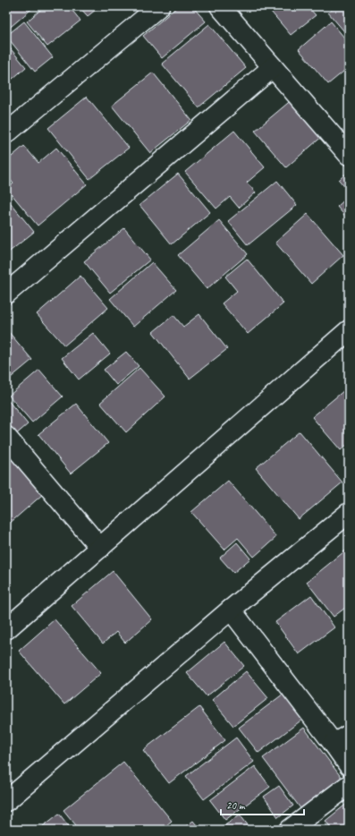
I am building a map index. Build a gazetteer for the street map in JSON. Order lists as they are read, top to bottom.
{
  "scale_bar": "20 m"
}
